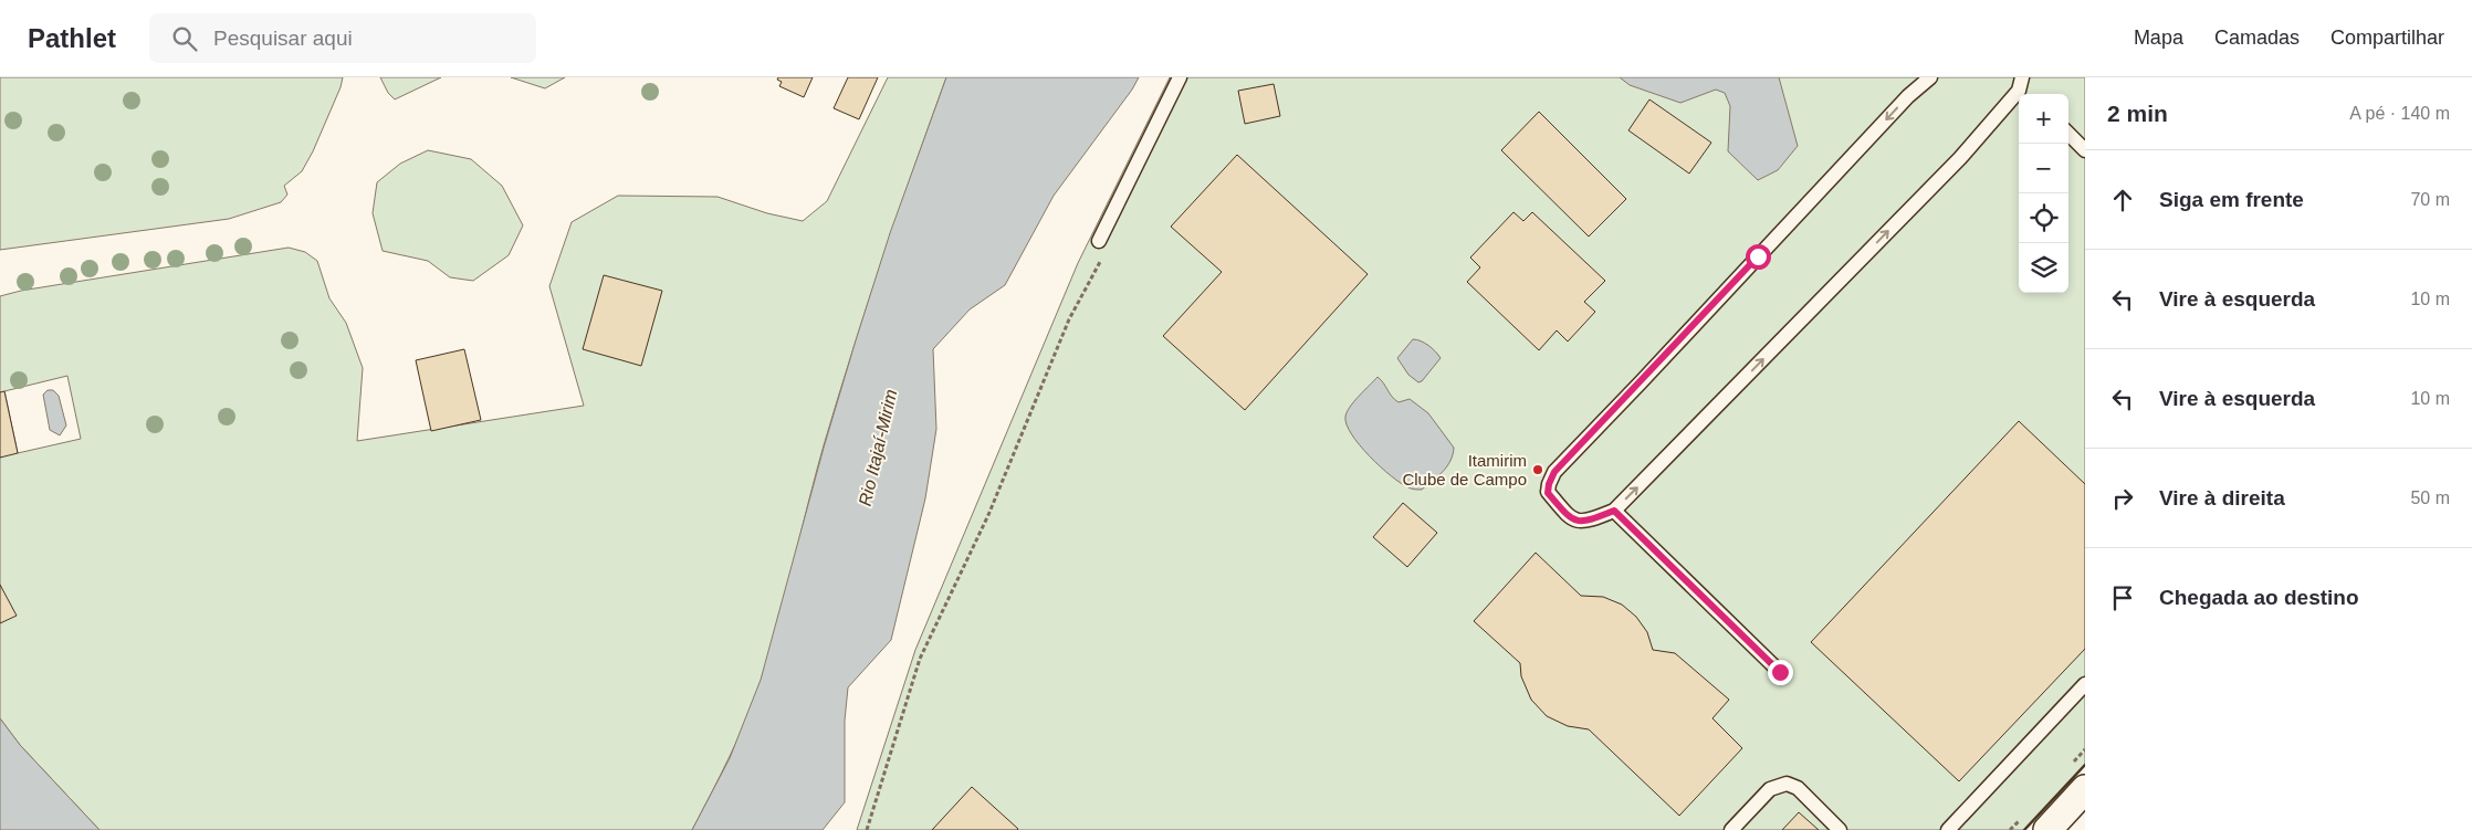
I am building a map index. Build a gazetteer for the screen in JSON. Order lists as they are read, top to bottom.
{
  "water": ["Rio Itajaí-Mirim"],
  "places": ["Itamirim Clube de Campo"],
  "page": {
    "header": "Pathlet",
    "search": "Pesquisar aqui",
    "nav": ["Mapa", "Camadas", "Compartilhar"],
    "heading": ["2 min", "A pé · 140 m"],
    "map_buttons": ["+", "−"],
    "list": [
      ["Siga em frente", "70 m"],
      ["Vire à esquerda", "10 m"],
      ["Vire à esquerda", "10 m"],
      ["Vire à direita", "50 m"],
      "Chegada ao destino"
    ]
  }
}
